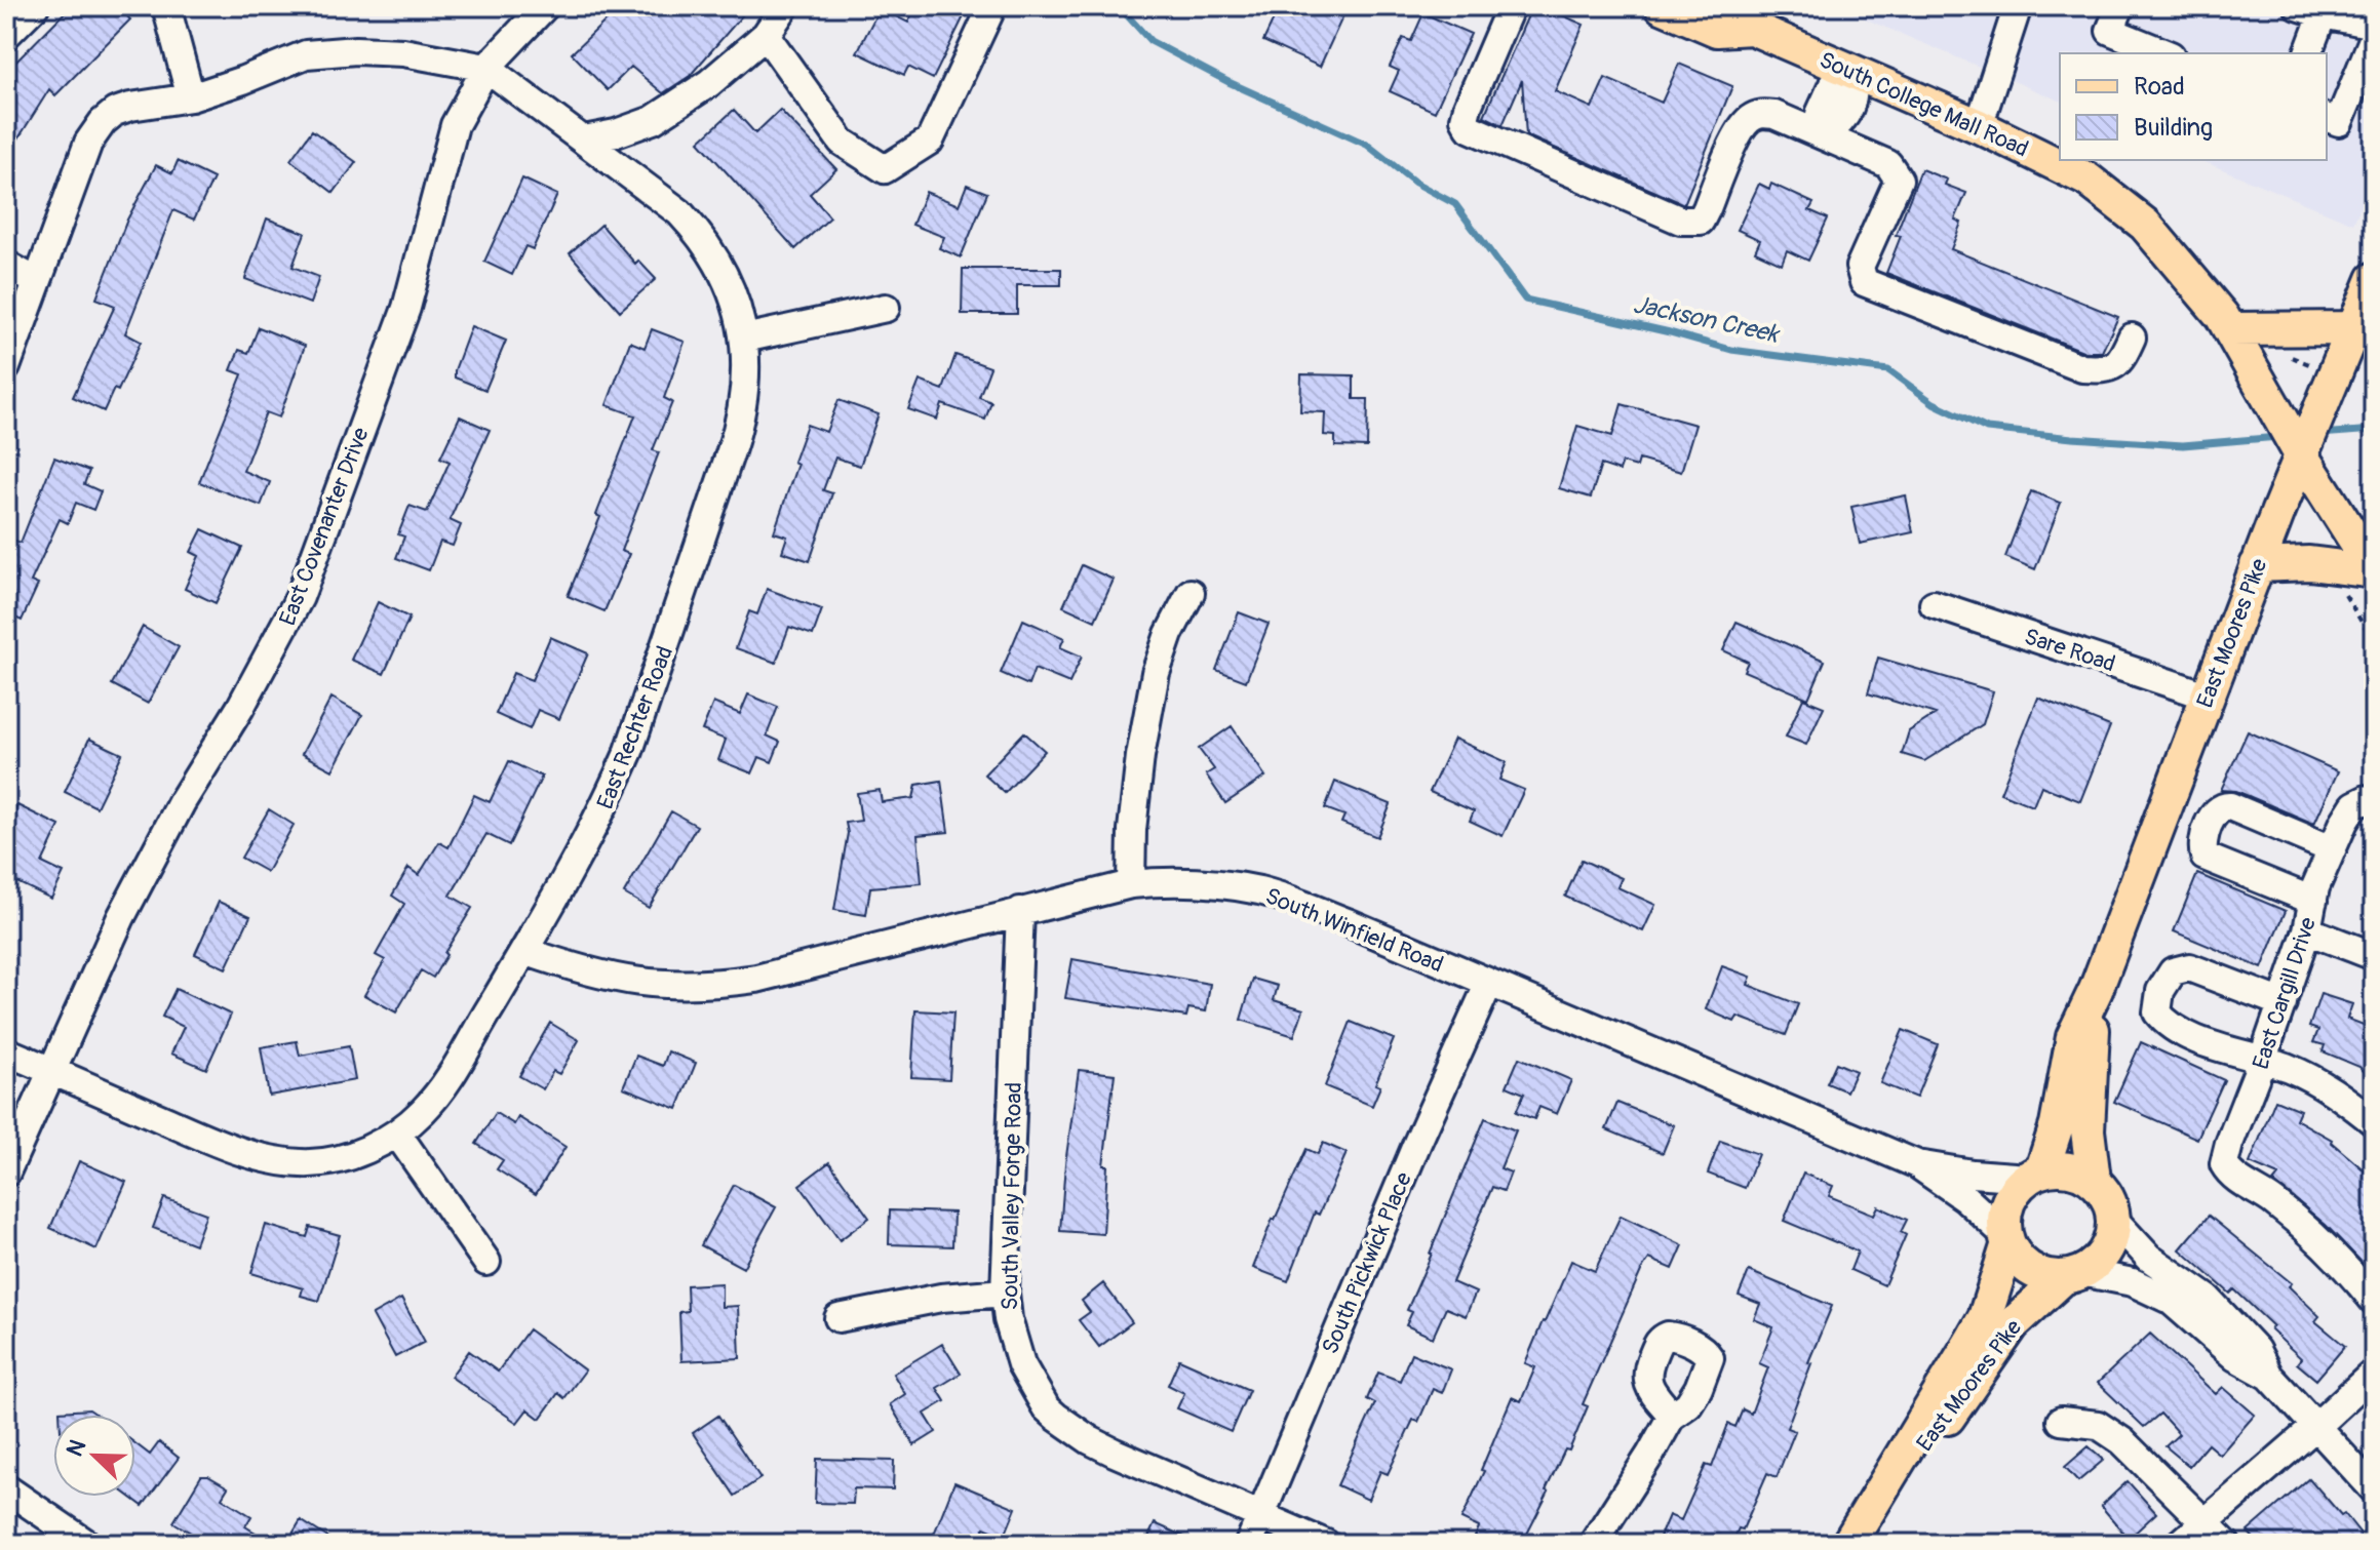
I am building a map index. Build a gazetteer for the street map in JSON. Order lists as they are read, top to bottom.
{
  "streets": {
    "main road": ["South College Mall Road", "East Moores Pike"],
    "street": [
      "East Covenanter Drive",
      "Sare Road",
      "East Rechter Road",
      "South Winfield Road",
      "East Cargill Drive",
      "South Valley Forge Road",
      "South Pickwick Place"
    ]
  },
  "crossings": [
    ["South College Mall Road", "East Moores Pike"],
    ["East Covenanter Drive", "East Rechter Road"],
    ["East Moores Pike", "Sare Road"],
    ["East Moores Pike", "South Winfield Road"],
    ["East Rechter Road", "South Winfield Road"],
    ["South Winfield Road", "South Valley Forge Road"],
    ["South Winfield Road", "South Pickwick Place"],
    ["South Valley Forge Road", "South Pickwick Place"]
  ],
  "water": ["Jackson Creek"],
  "legend": ["Road", "Building"],
  "north": "top left"
}
